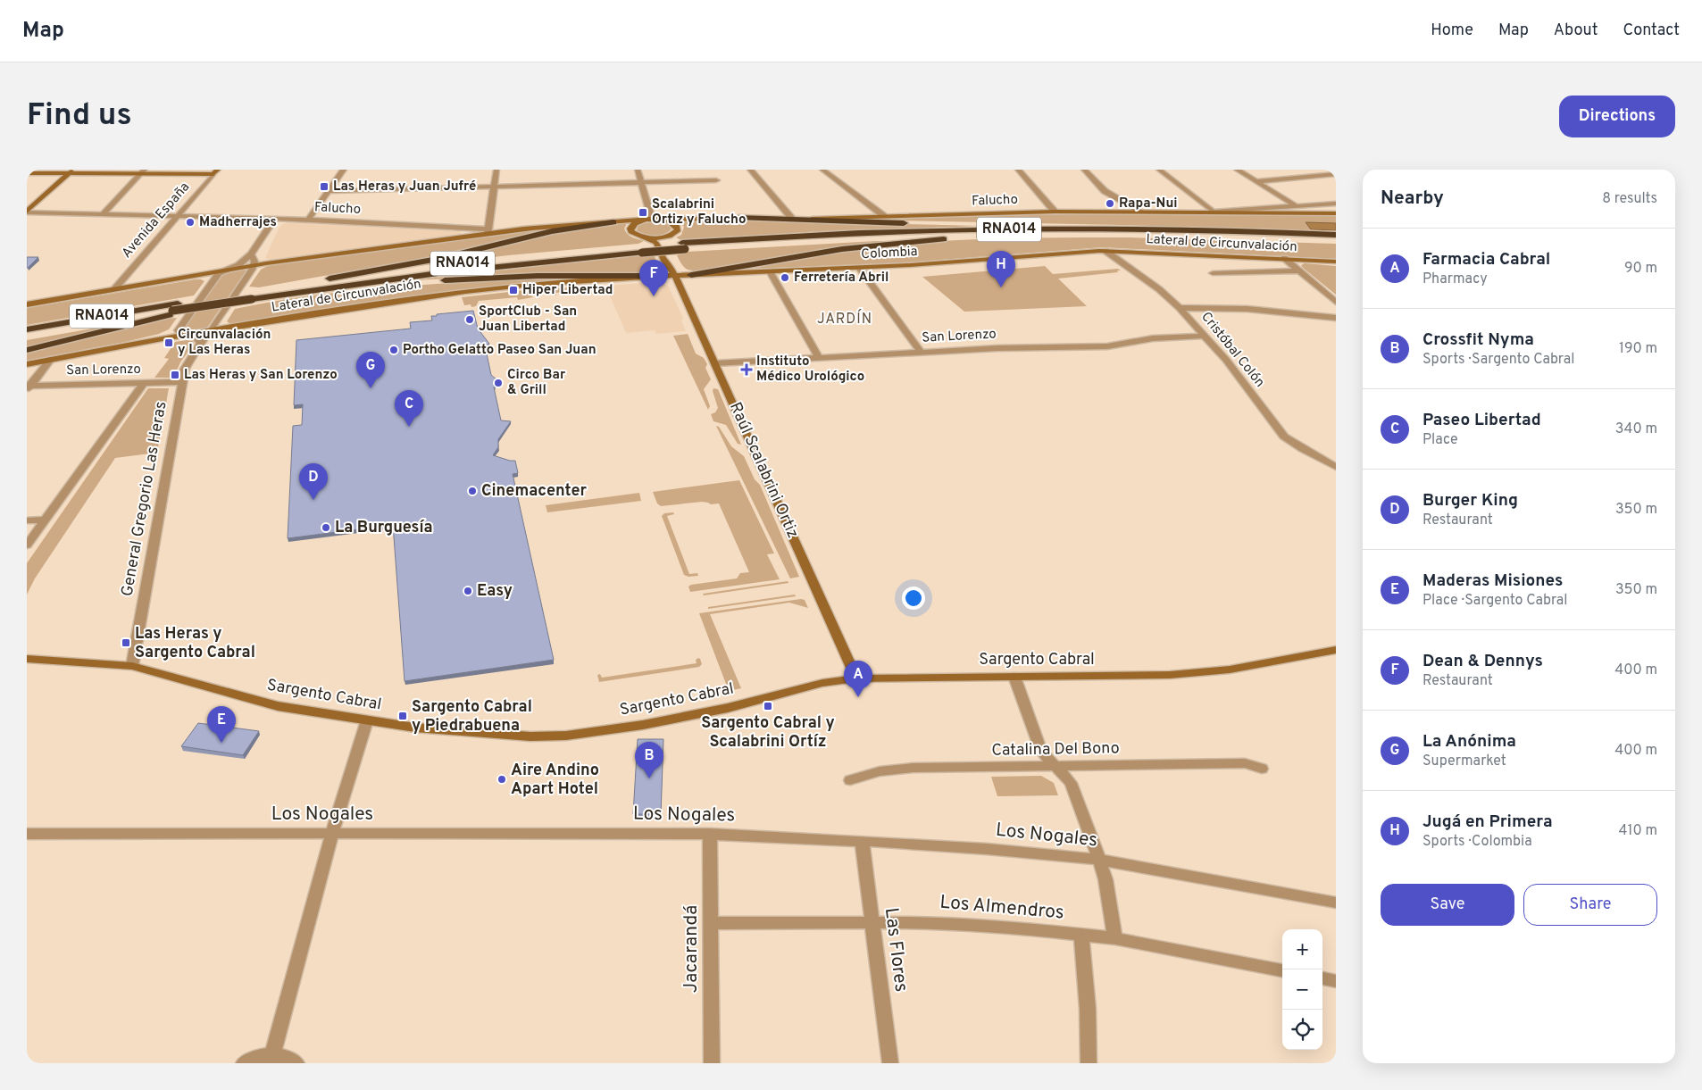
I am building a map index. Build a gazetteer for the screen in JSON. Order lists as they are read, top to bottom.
{
  "streets": {
    "highway": ["RNA014"],
    "street": [
      "Falucho",
      "Avenida España",
      "Lateral de Circunvalación",
      "Colombia",
      "San Lorenzo",
      "Cristóbal Colón",
      "Raúl Scalabrini Ortiz",
      "General Gregorio Las Heras",
      "Sargento Cabral",
      "Catalina Del Bono",
      "Los Nogales",
      "Los Almendros",
      "Jacarandá",
      "Las Flores"
    ]
  },
  "crossings": [
    ["Falucho", "Avenida España"],
    ["Falucho", "Raúl Scalabrini Ortiz"],
    ["Lateral de Circunvalación", "Colombia"],
    ["Lateral de Circunvalación", "Cristóbal Colón"],
    ["Lateral de Circunvalación", "Raúl Scalabrini Ortiz"],
    ["Lateral de Circunvalación", "General Gregorio Las Heras"],
    ["Colombia", "Cristóbal Colón"],
    ["Colombia", "Raúl Scalabrini Ortiz"],
    ["San Lorenzo", "Cristóbal Colón"],
    ["San Lorenzo", "Raúl Scalabrini Ortiz"],
    ["San Lorenzo", "General Gregorio Las Heras"],
    ["Raúl Scalabrini Ortiz", "Sargento Cabral"],
    ["General Gregorio Las Heras", "Sargento Cabral"],
    ["Los Nogales", "Jacarandá"],
    ["Los Nogales", "Las Flores"],
    ["Los Almendros", "Jacarandá"],
    ["Los Almendros", "Las Flores"]
  ],
  "districts": ["JARDÍN"],
  "places": {
    "transit": [
      "Las Heras y Juan Jufré",
      "Scalabrini Ortiz y Falucho",
      "Hiper Libertad",
      "Circunvalación y Las Heras",
      "Las Heras y San Lorenzo",
      "Las Heras y Sargento Cabral",
      "Sargento Cabral y Scalabrini Ortíz",
      "Sargento Cabral y Piedrabuena"
    ],
    "other": [
      "Rapa-Nui",
      "Madherrajes",
      "Ferretería Abril",
      "SportClub - San Juan Libertad",
      "Portho Gelatto Paseo San Juan",
      "Circo Bar & Grill",
      "Cinemacenter",
      "La Burguesía",
      "Easy",
      "Aire Andino Apart Hotel"
    ],
    "health": ["Instituto Médico Urológico"]
  },
  "page": {
    "header": "Map",
    "nav": [
      "Home",
      "Map",
      "About",
      "Contact"
    ],
    "buttons": [
      "Directions",
      ["Save", "Share"]
    ],
    "title": "Find us",
    "heading": ["Nearby", "8 results"],
    "list": [
      {
        "mark": "A",
        "name": "Farmacia Cabral",
        "note": "Pharmacy",
        "value": "90 m"
      },
      {
        "mark": "B",
        "name": "Crossfit Nyma",
        "note": "Sports · Sargento Cabral",
        "value": "190 m"
      },
      {
        "mark": "C",
        "name": "Paseo Libertad",
        "note": "Place",
        "value": "340 m"
      },
      {
        "mark": "D",
        "name": "Burger King",
        "note": "Restaurant",
        "value": "350 m"
      },
      {
        "mark": "E",
        "name": "Maderas Misiones",
        "note": "Place · Sargento Cabral",
        "value": "350 m"
      },
      {
        "mark": "F",
        "name": "Dean & Dennys",
        "note": "Restaurant",
        "value": "400 m"
      },
      {
        "mark": "G",
        "name": "La Anónima",
        "note": "Supermarket",
        "value": "400 m"
      },
      {
        "mark": "H",
        "name": "Jugá en Primera",
        "note": "Sports · Colombia",
        "value": "410 m"
      }
    ],
    "pins": [
      "H",
      "F",
      "G",
      "C",
      "D",
      "A",
      "E",
      "B"
    ],
    "map_buttons": ["+", "−"]
  }
}
